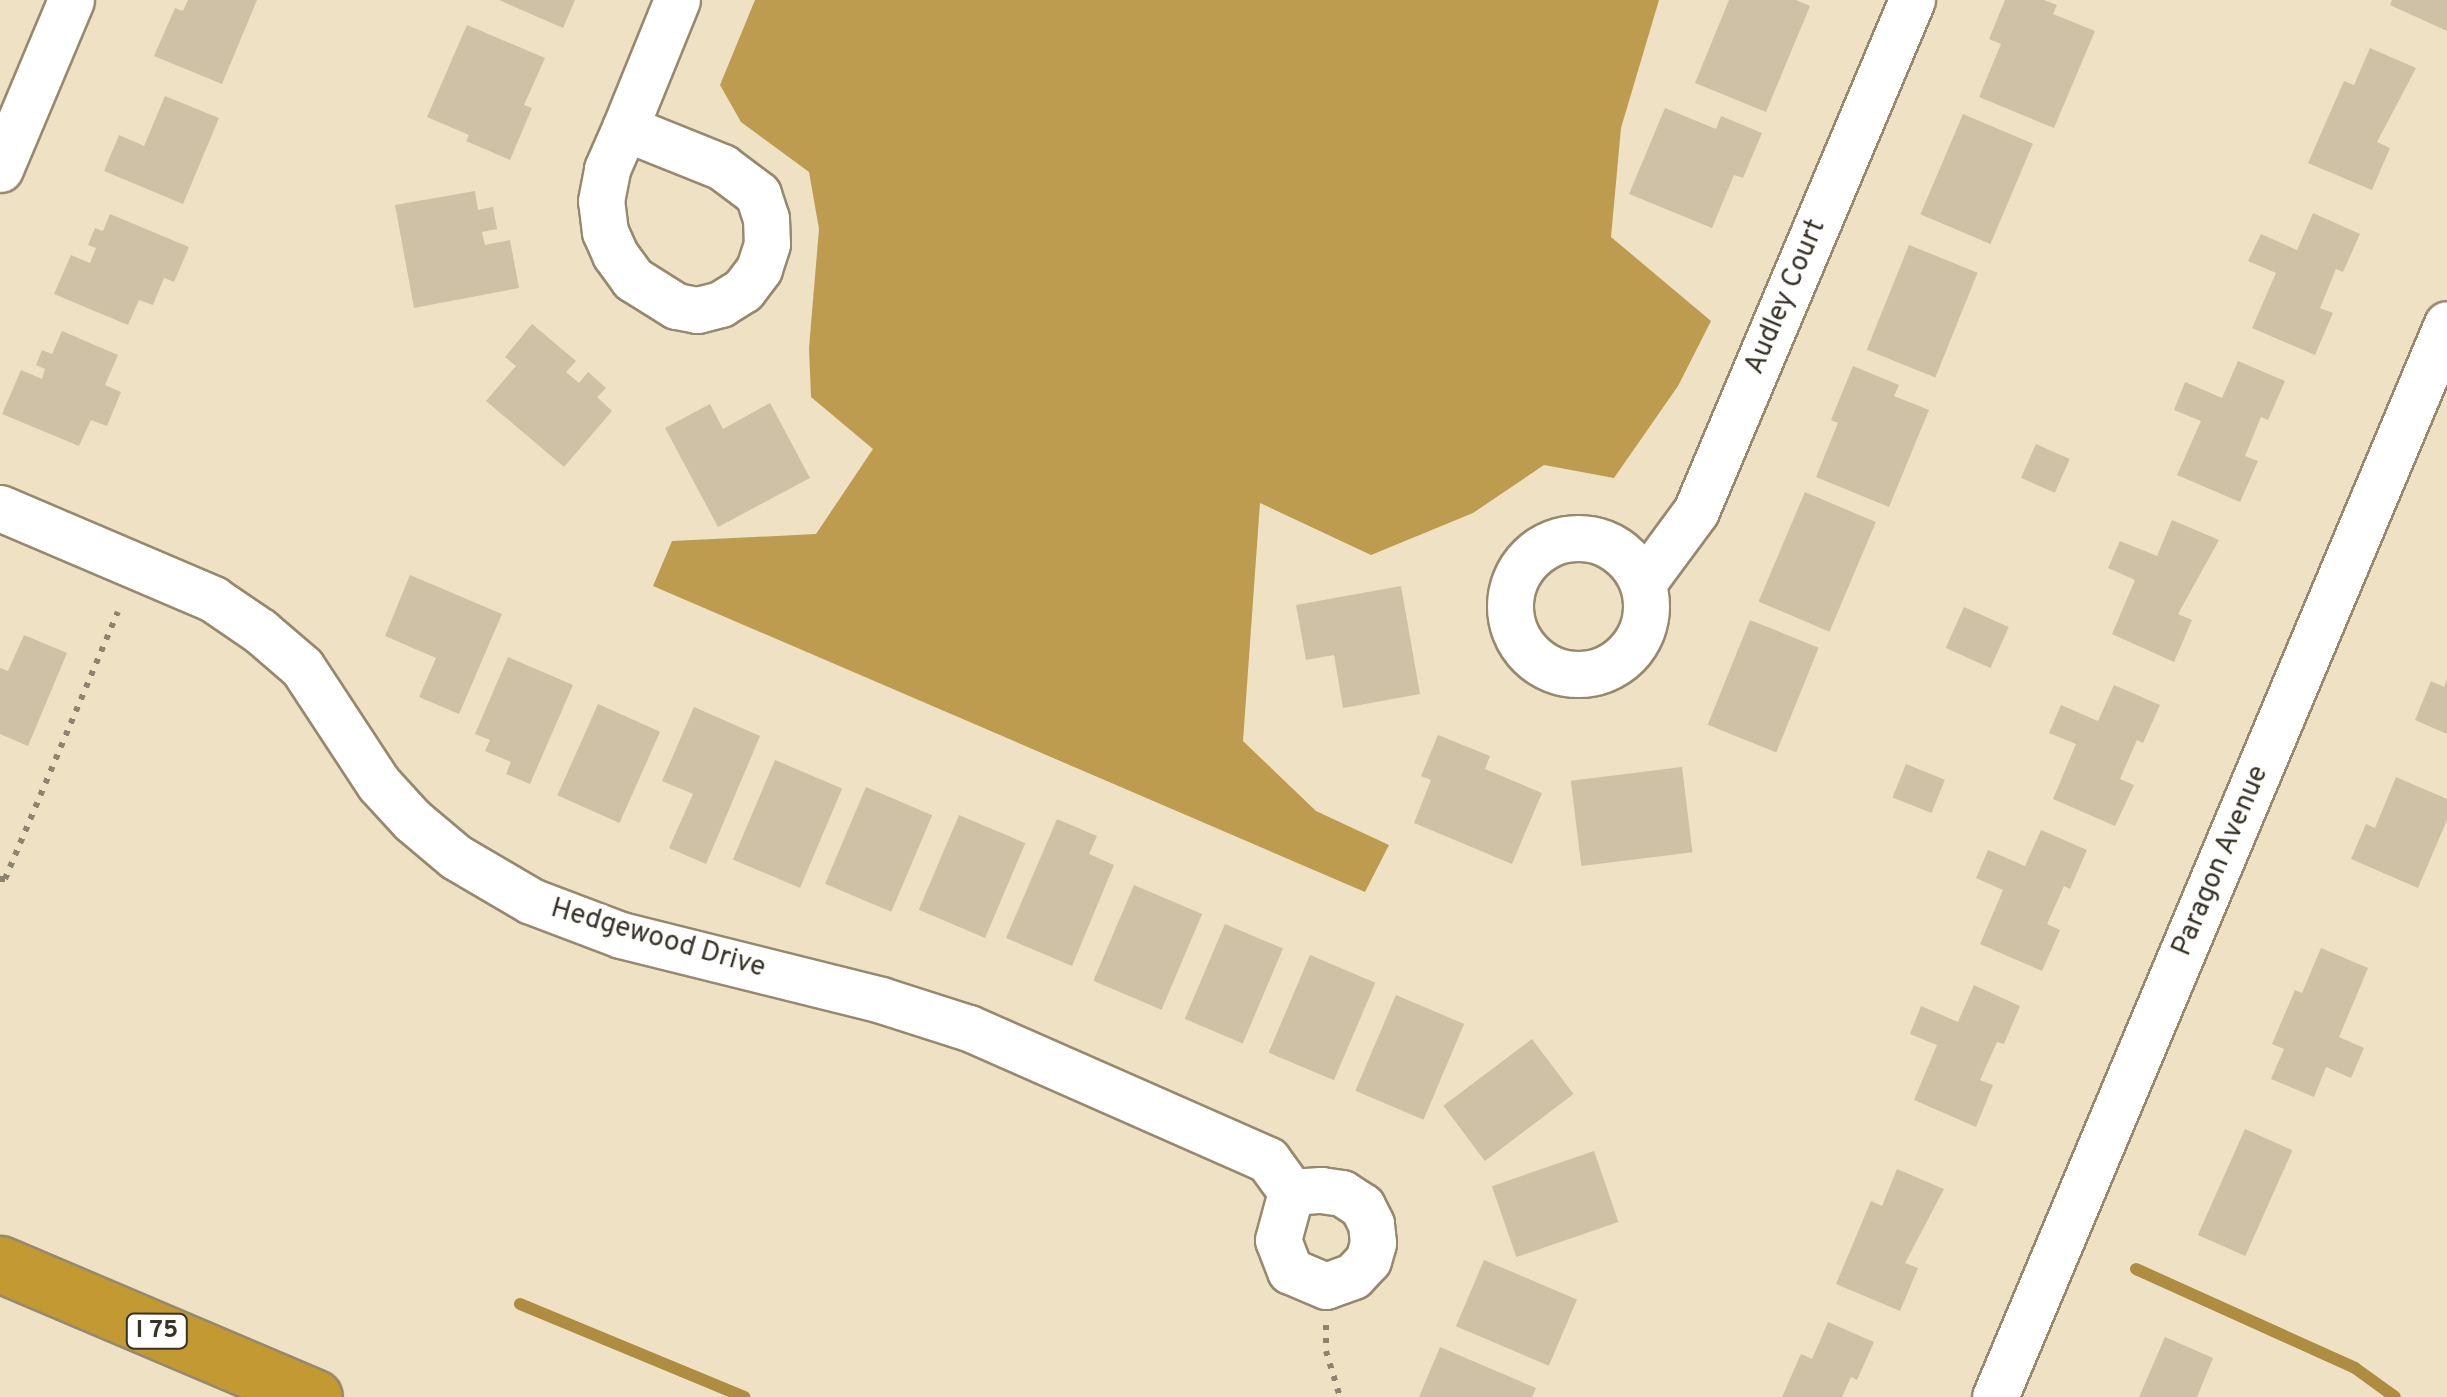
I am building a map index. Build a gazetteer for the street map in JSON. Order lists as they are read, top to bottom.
{
  "streets": {
    "highway": ["I 75"],
    "street": ["Audley Court", "Paragon Avenue", "Hedgewood Drive"]
  }
}
